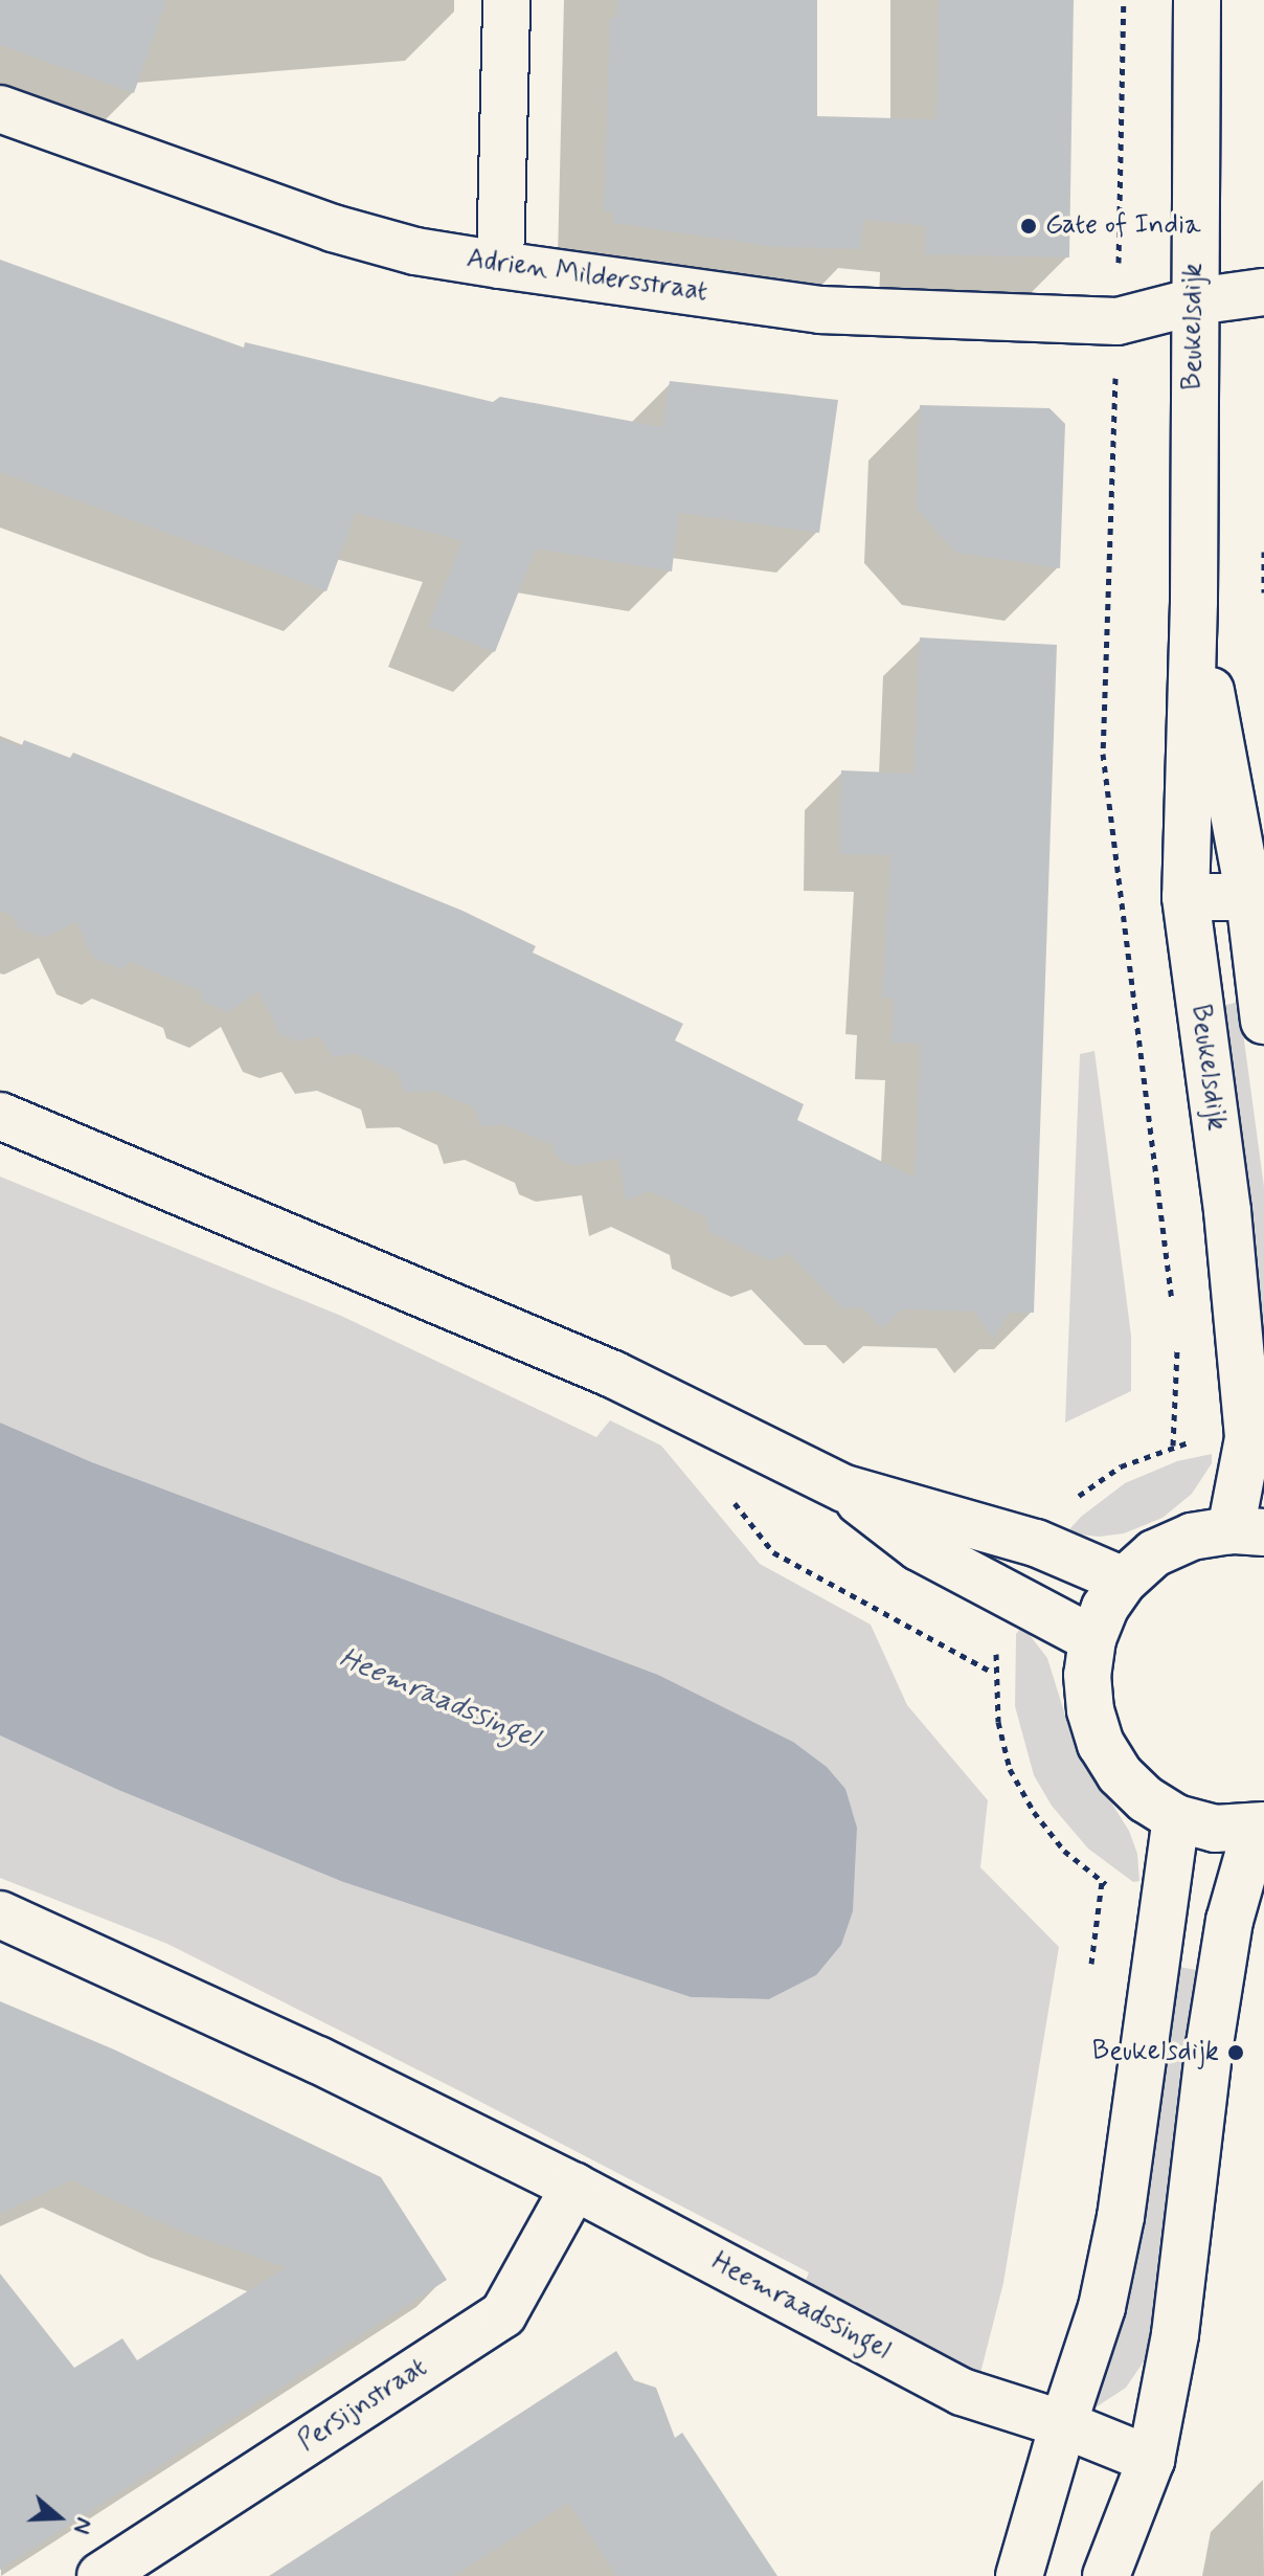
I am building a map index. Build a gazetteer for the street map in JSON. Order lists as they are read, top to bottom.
{
  "streets": {
    "street": [
      "Adrien Mildersstraat",
      "Beukelsdijk",
      "Heemraadssingel",
      "Persijnstraat"
    ]
  },
  "crossings": [
    ["Adrien Mildersstraat", "Beukelsdijk"],
    ["Heemraadssingel", "Persijnstraat"]
  ],
  "water": ["Heemraadssingel"],
  "places": ["Gate of India", "Beukelsdijk"],
  "north": "right"
}
